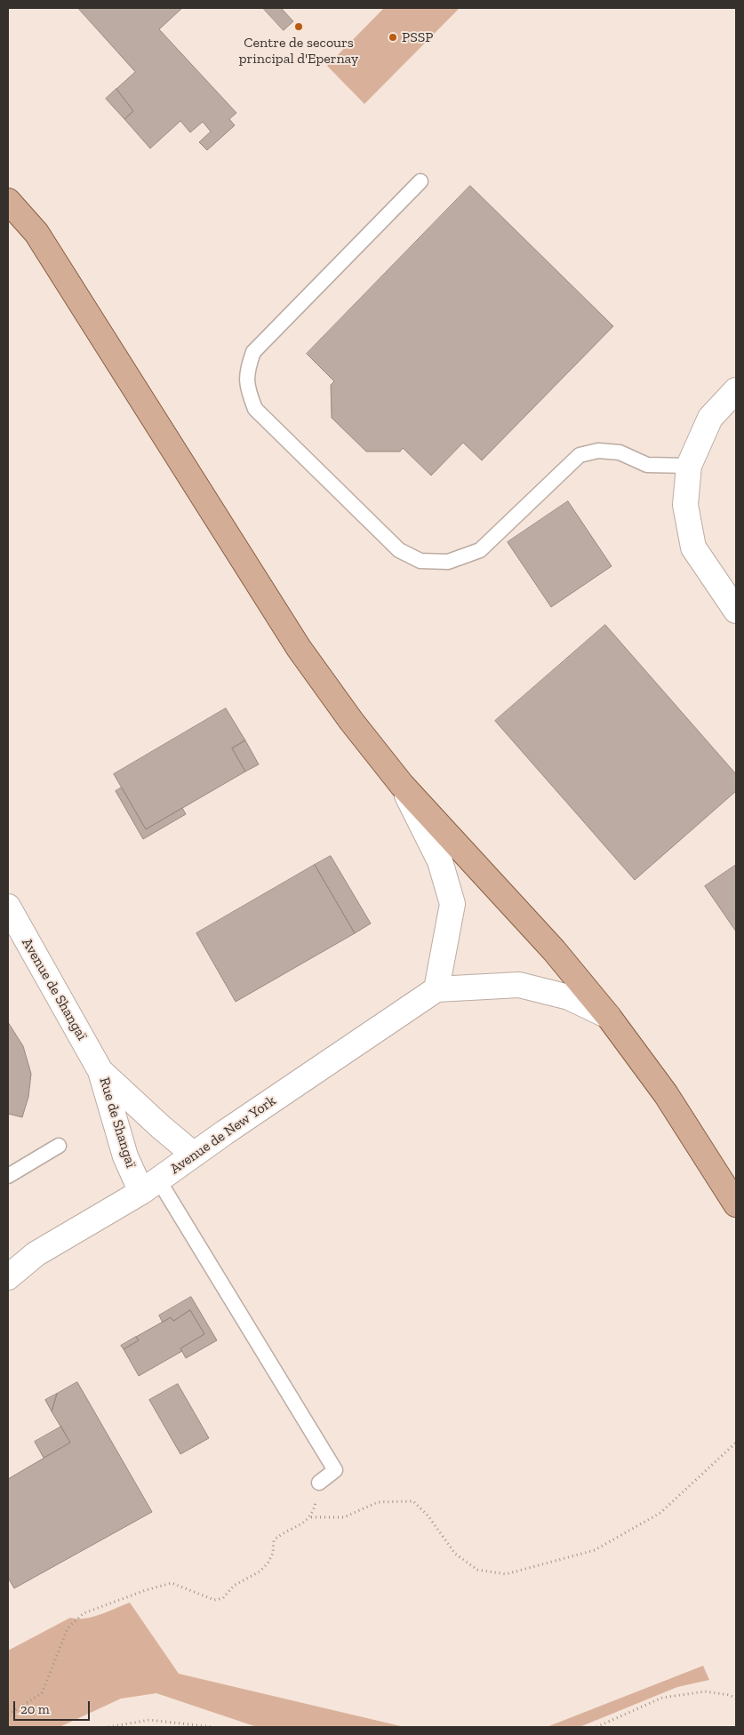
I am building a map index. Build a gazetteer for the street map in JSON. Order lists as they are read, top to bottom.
{
  "streets": {
    "street": ["Avenue de Shangaï", "Rue de Shangaï", "Avenue de New York"]
  },
  "crossings": [
    ["Avenue de Shangaï", "Rue de Shangaï"],
    ["Rue de Shangaï", "Avenue de New York"]
  ],
  "places": ["Centre de secours principal d'Epernay", "PSSP"],
  "scale_bar": "20 m"
}
